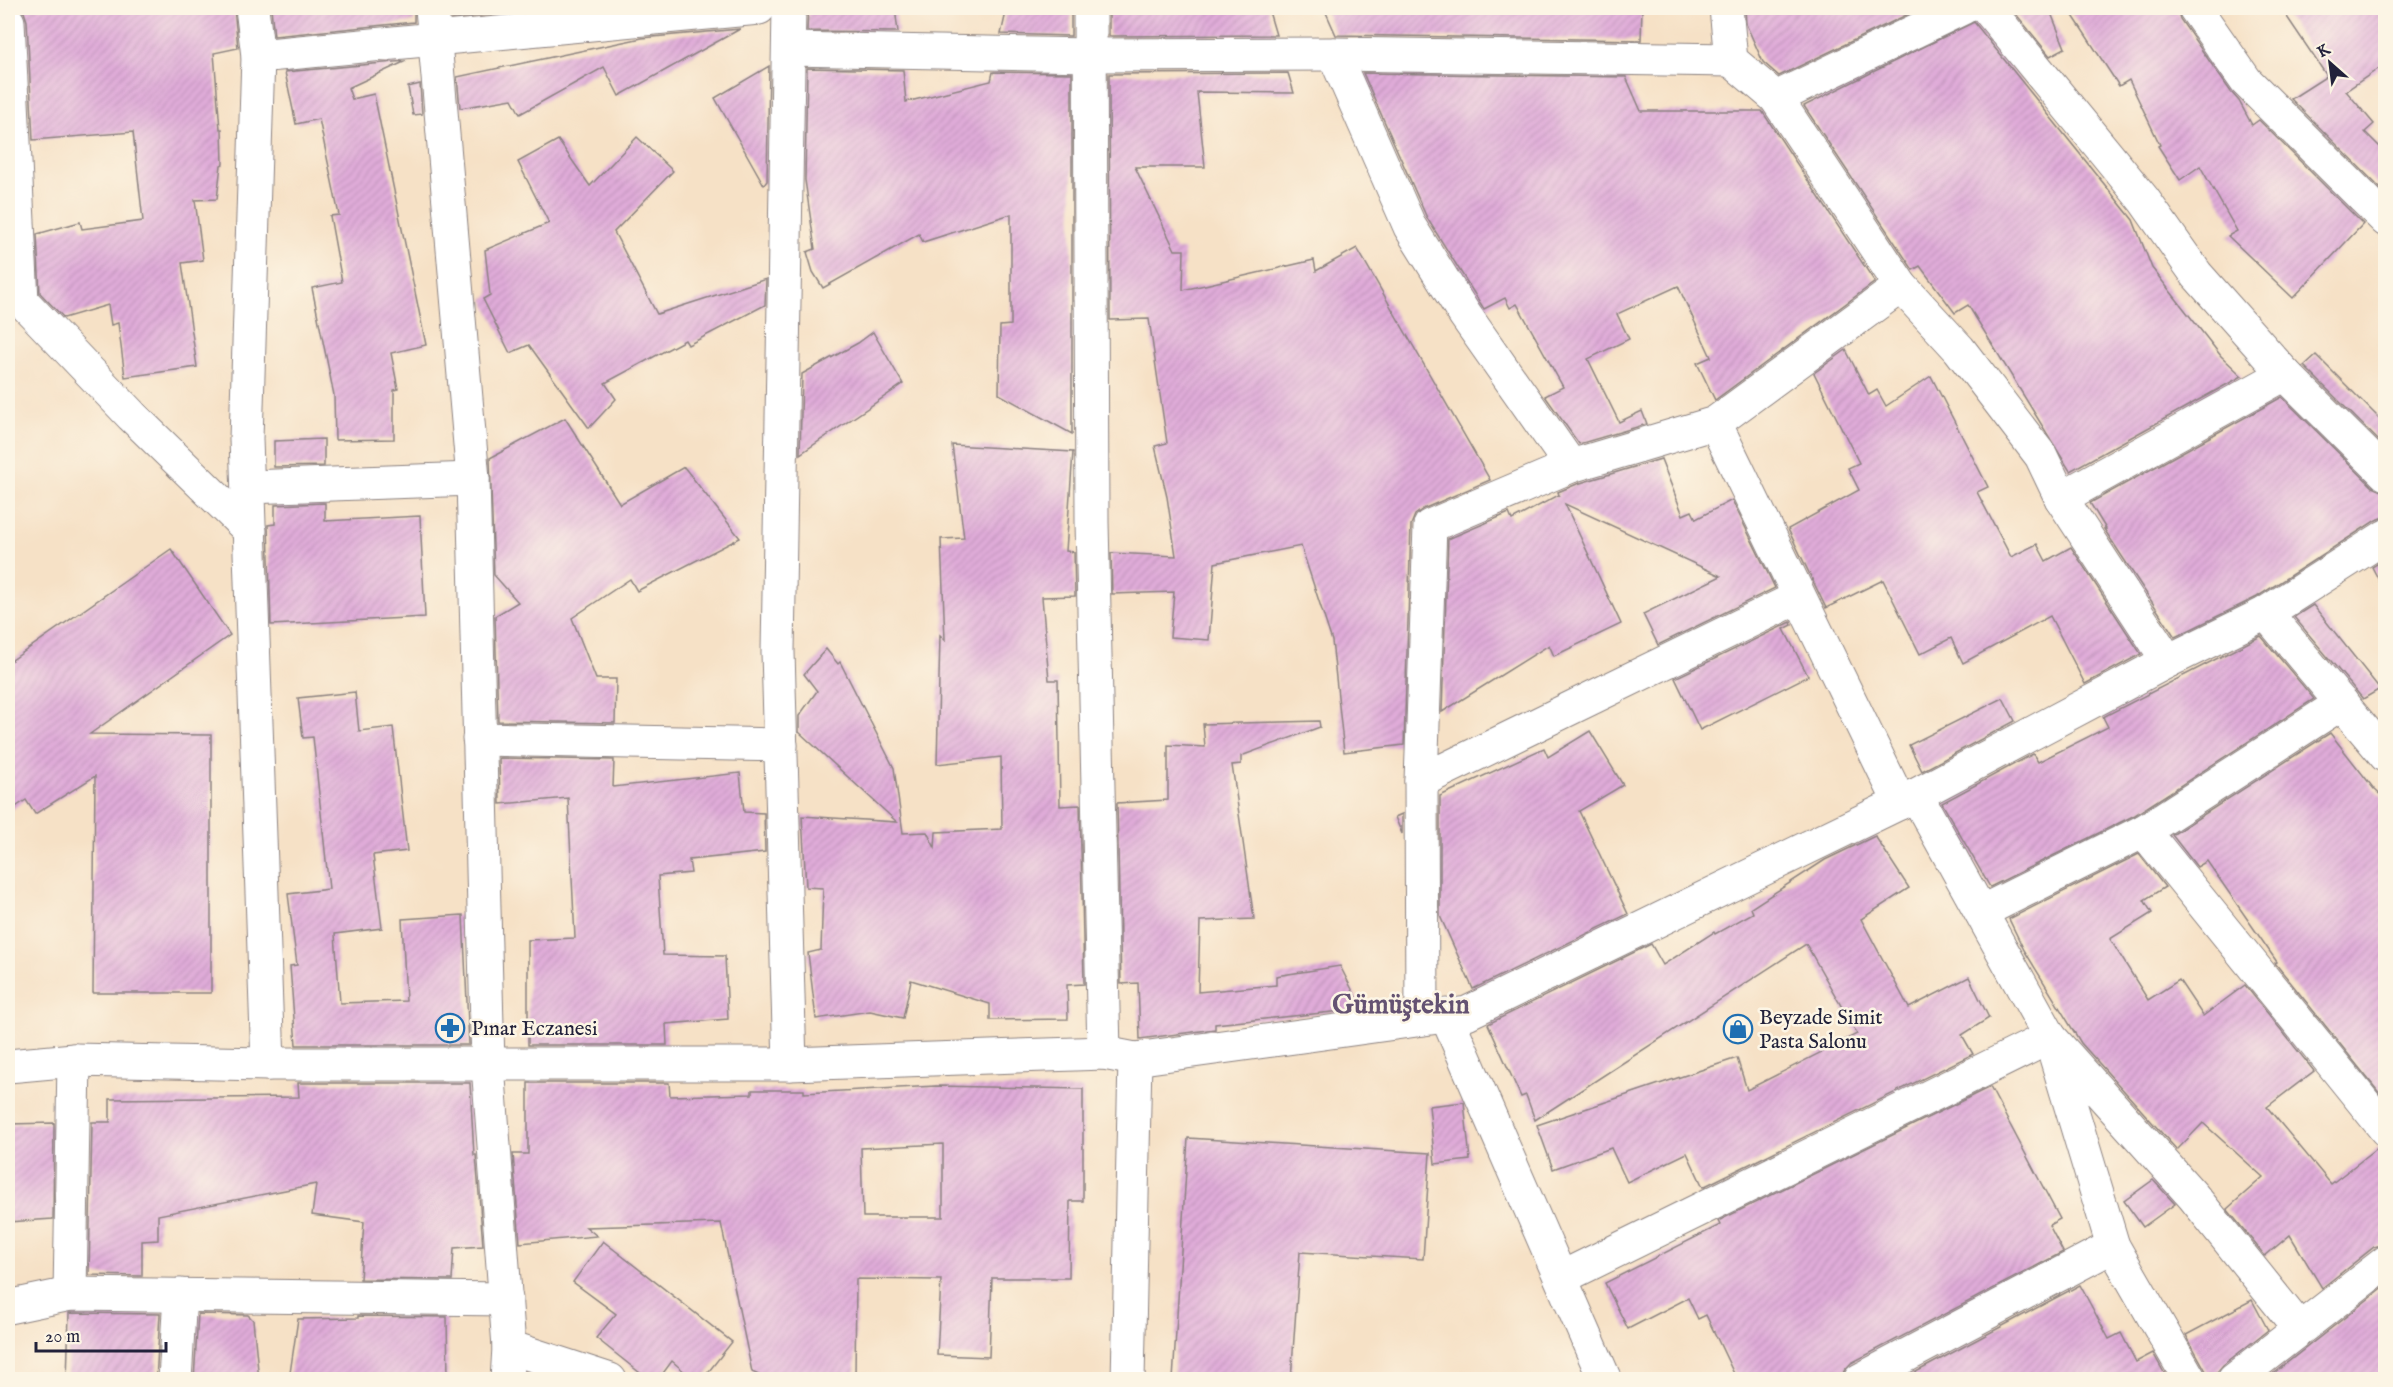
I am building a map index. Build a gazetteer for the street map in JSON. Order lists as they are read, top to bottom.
{
  "districts": ["Gümüştekin"],
  "places": {
    "pharmacy": ["Pınar Eczanesi"],
    "shop": ["Beyzade Simit Pasta Salonu"]
  },
  "scale_bar": "20 m",
  "north": "top left"
}
